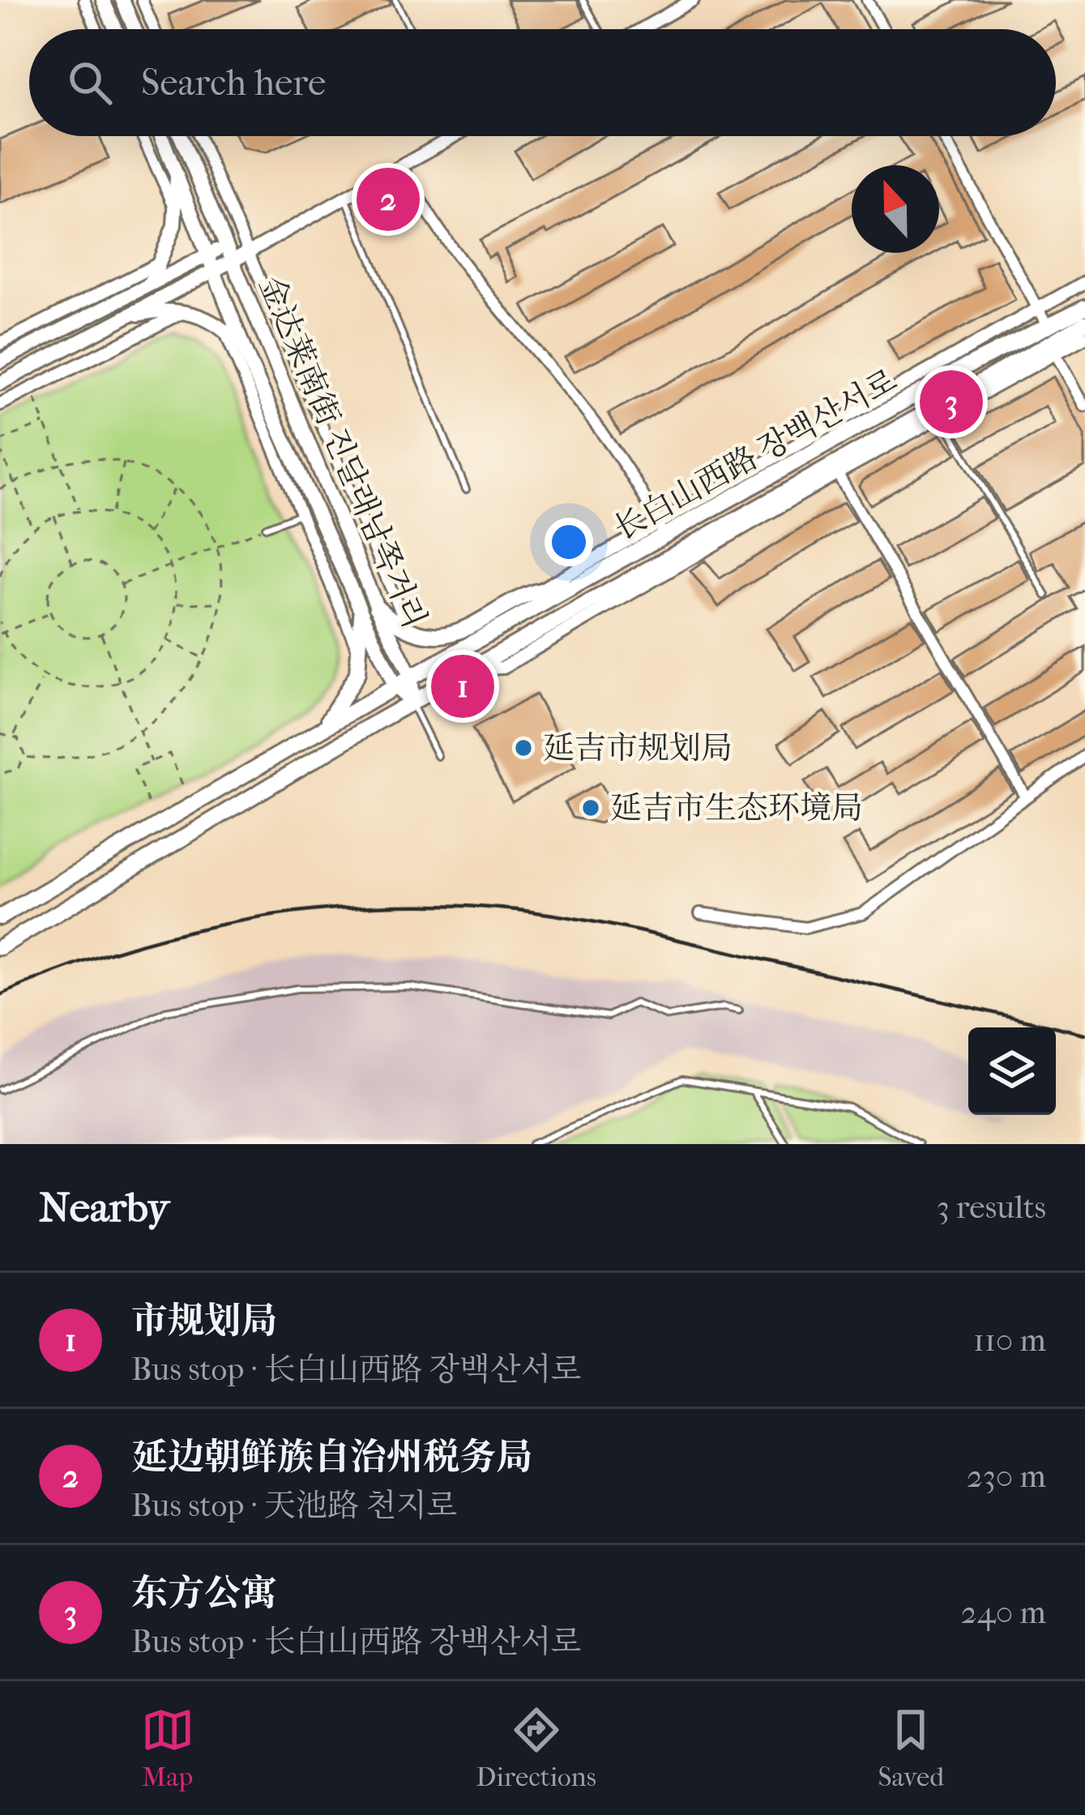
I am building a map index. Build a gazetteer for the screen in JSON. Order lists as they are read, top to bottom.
{
  "streets": {
    "main road": ["金达莱南街 진달래남쪽거리", "长白山西路 장백산서로"]
  },
  "crossings": [
    ["金达莱南街 진달래남쪽거리", "长白山西路 장백산서로"]
  ],
  "places": ["延吉市规划局", "延吉市生态环境局"],
  "north": "top",
  "page": {
    "search": "Search here",
    "pins": ["2", "3", "1"],
    "heading": ["Nearby", "3 results"],
    "list": [
      {
        "mark": "1",
        "name": "市规划局",
        "note": "Bus stop · 长白山西路 장백산서로",
        "value": "110 m"
      },
      {
        "mark": "2",
        "name": "延边朝鲜族自治州税务局",
        "note": "Bus stop · 天池路 천지로",
        "value": "230 m"
      },
      {
        "mark": "3",
        "name": "东方公寓",
        "note": "Bus stop · 长白山西路 장백산서로",
        "value": "240 m"
      }
    ],
    "nav": ["Map", "Directions", "Saved"]
  }
}
